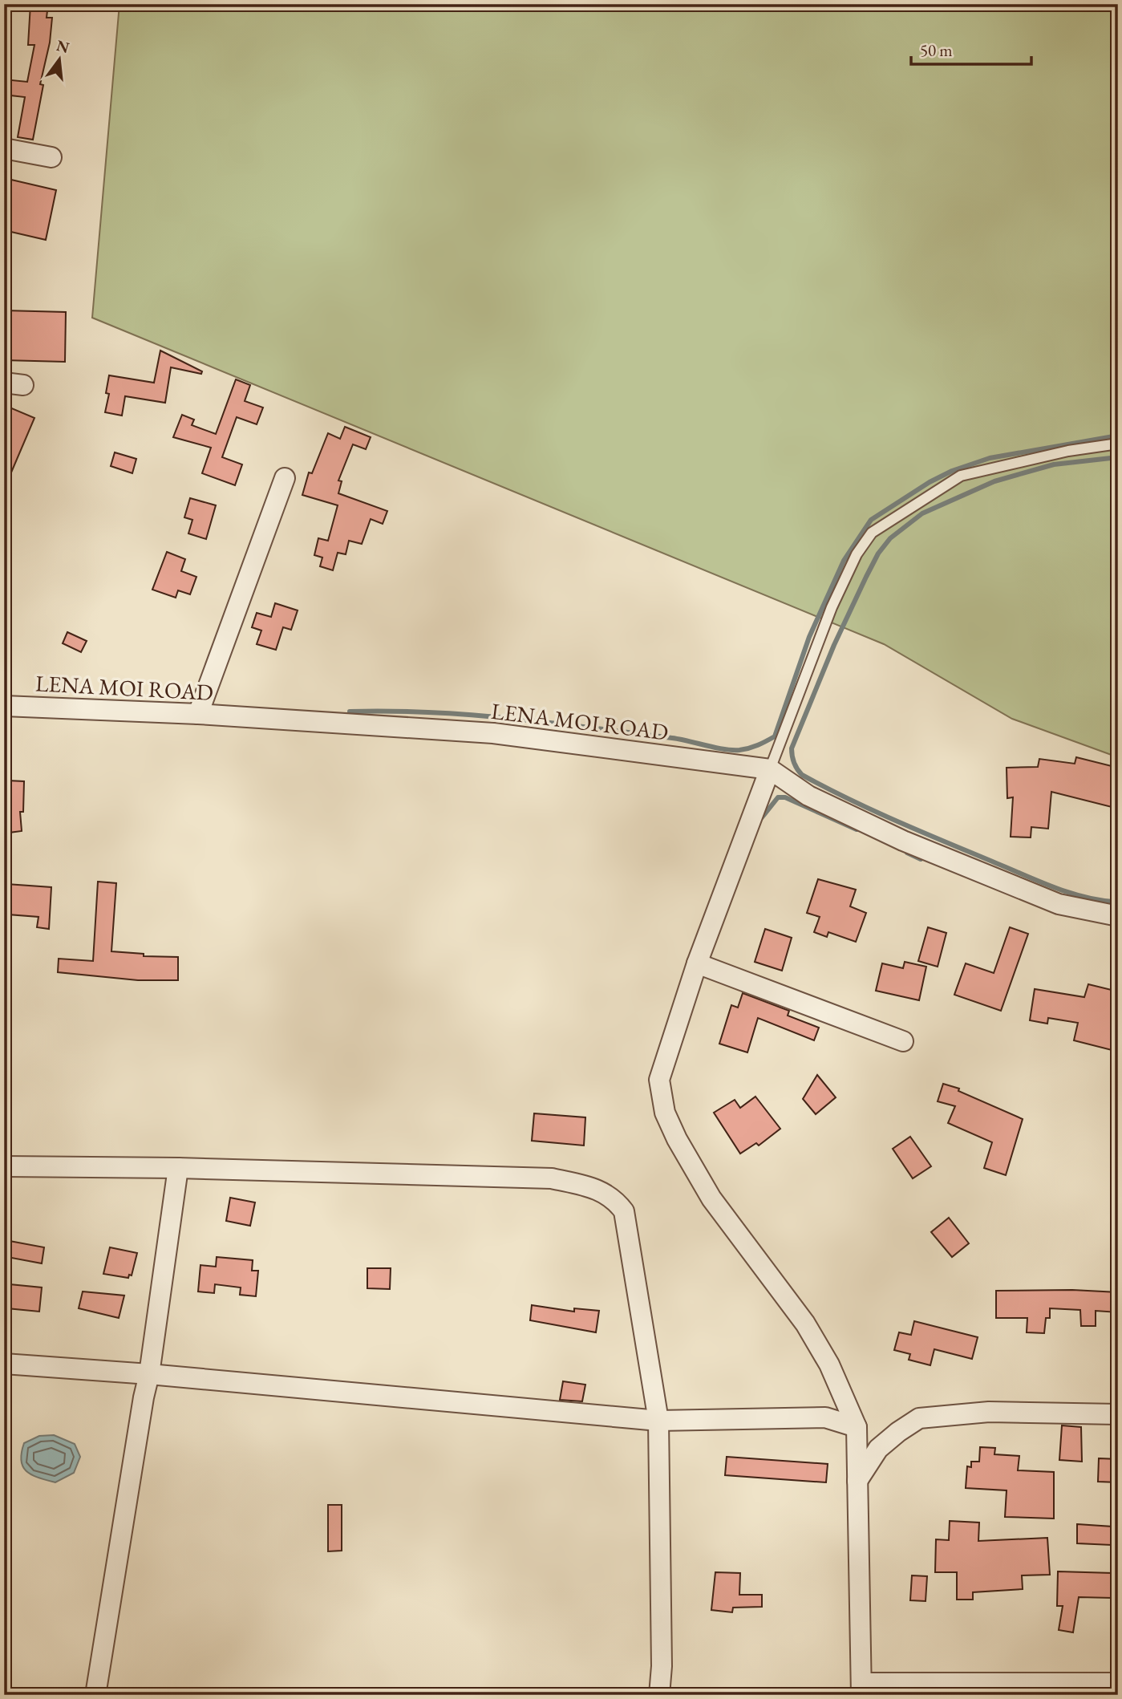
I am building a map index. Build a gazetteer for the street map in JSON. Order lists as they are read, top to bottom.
{
  "streets": {
    "street": ["LENA MOI ROAD"]
  },
  "scale_bar": "50 m",
  "north": "top"
}
